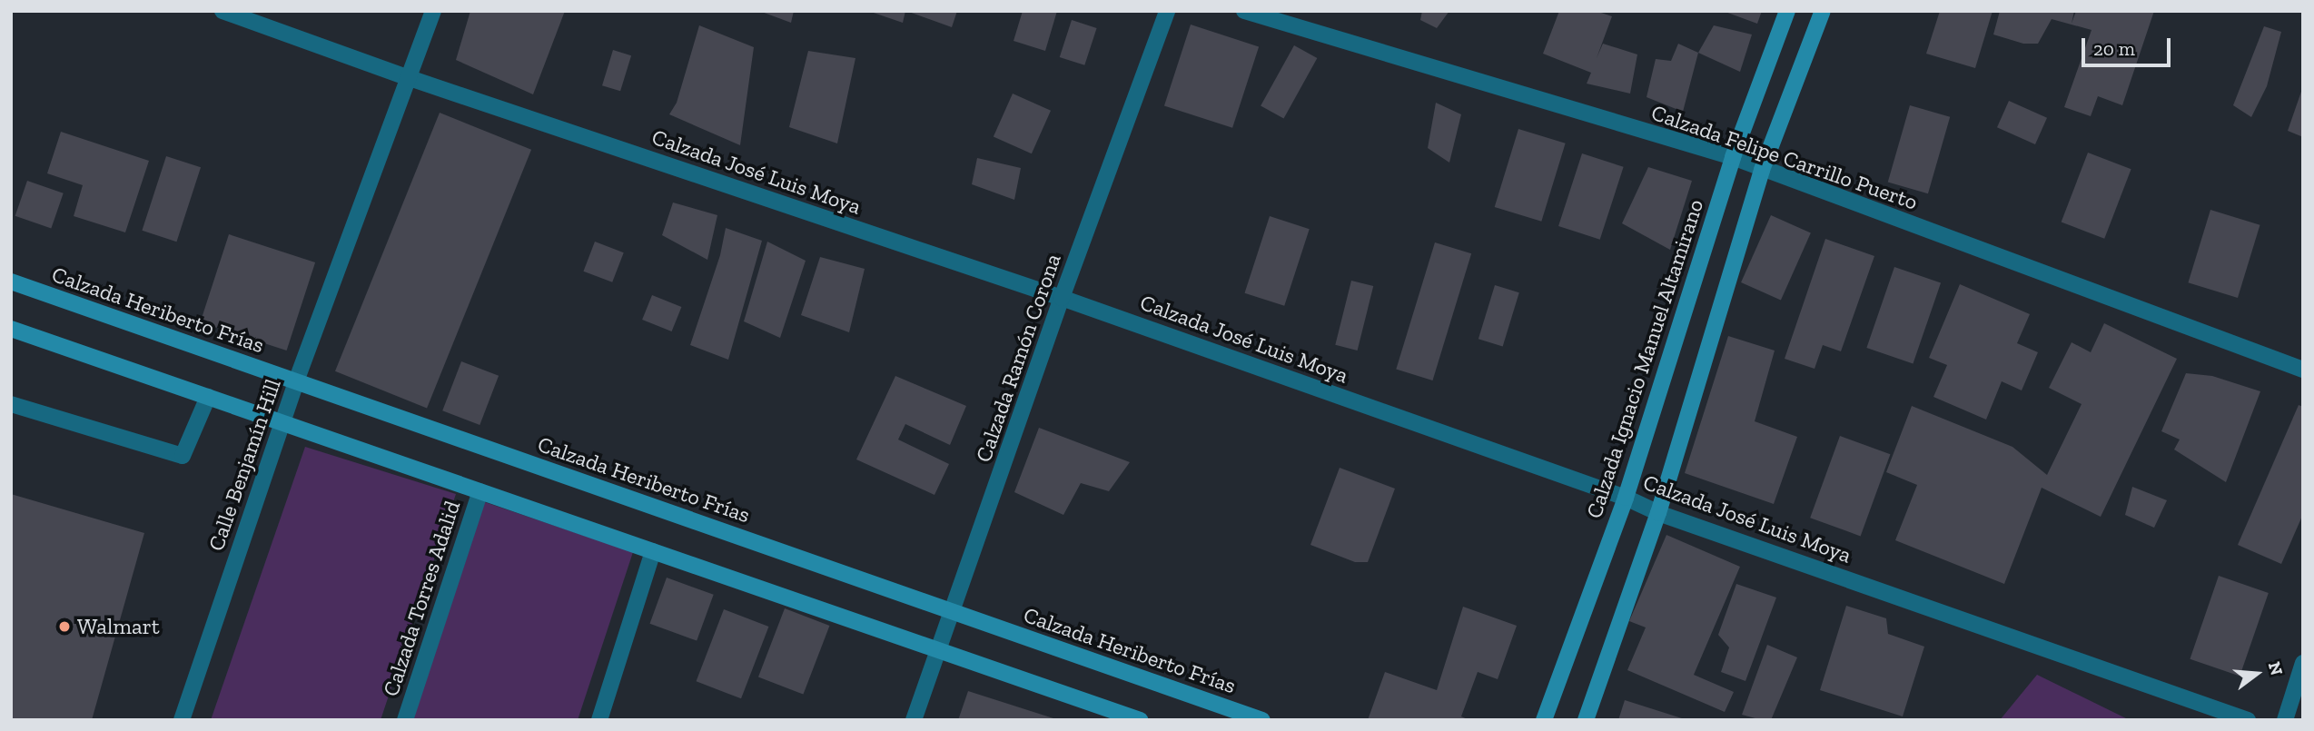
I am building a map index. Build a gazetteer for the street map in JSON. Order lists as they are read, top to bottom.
{
  "streets": {
    "street": [
      "Calzada Felipe Carrillo Puerto",
      "Calzada José Luis Moya",
      "Calzada Heriberto Frías",
      "Calzada Ramón Corona",
      "Calzada Ignacio Manuel Altamirano",
      "Calle Benjamín Hill",
      "Calzada Torres Adalid"
    ]
  },
  "crossings": [
    ["Calzada Felipe Carrillo Puerto", "Calzada Ignacio Manuel Altamirano"],
    ["Calzada José Luis Moya", "Calzada Ramón Corona"],
    ["Calzada José Luis Moya", "Calzada Ignacio Manuel Altamirano"],
    ["Calzada José Luis Moya", "Calle Benjamín Hill"],
    ["Calzada Heriberto Frías", "Calzada Ramón Corona"],
    ["Calzada Heriberto Frías", "Calle Benjamín Hill"]
  ],
  "places": ["Walmart"],
  "scale_bar": "20 m",
  "north": "right"
}
